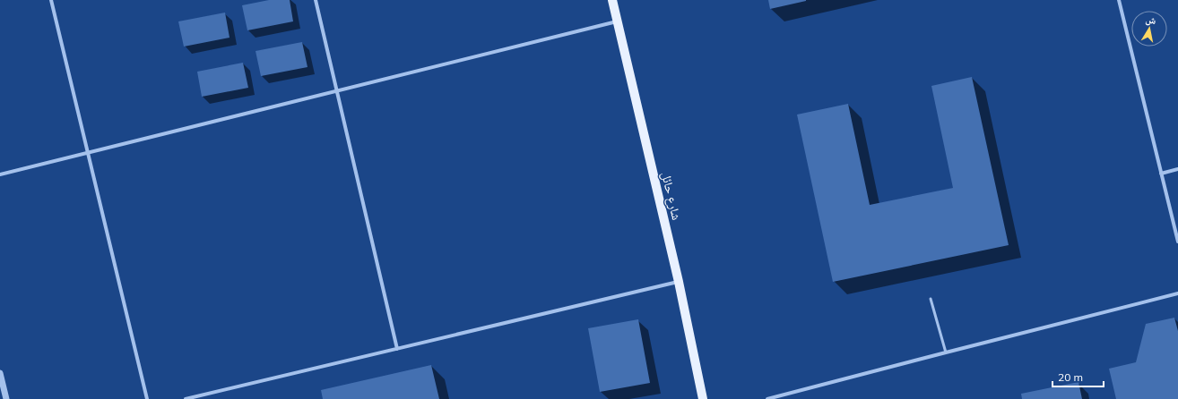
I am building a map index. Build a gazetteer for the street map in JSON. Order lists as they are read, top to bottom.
{
  "streets": {
    "main road": ["شارع حائل"]
  },
  "scale_bar": "20 m",
  "north": "top"
}
